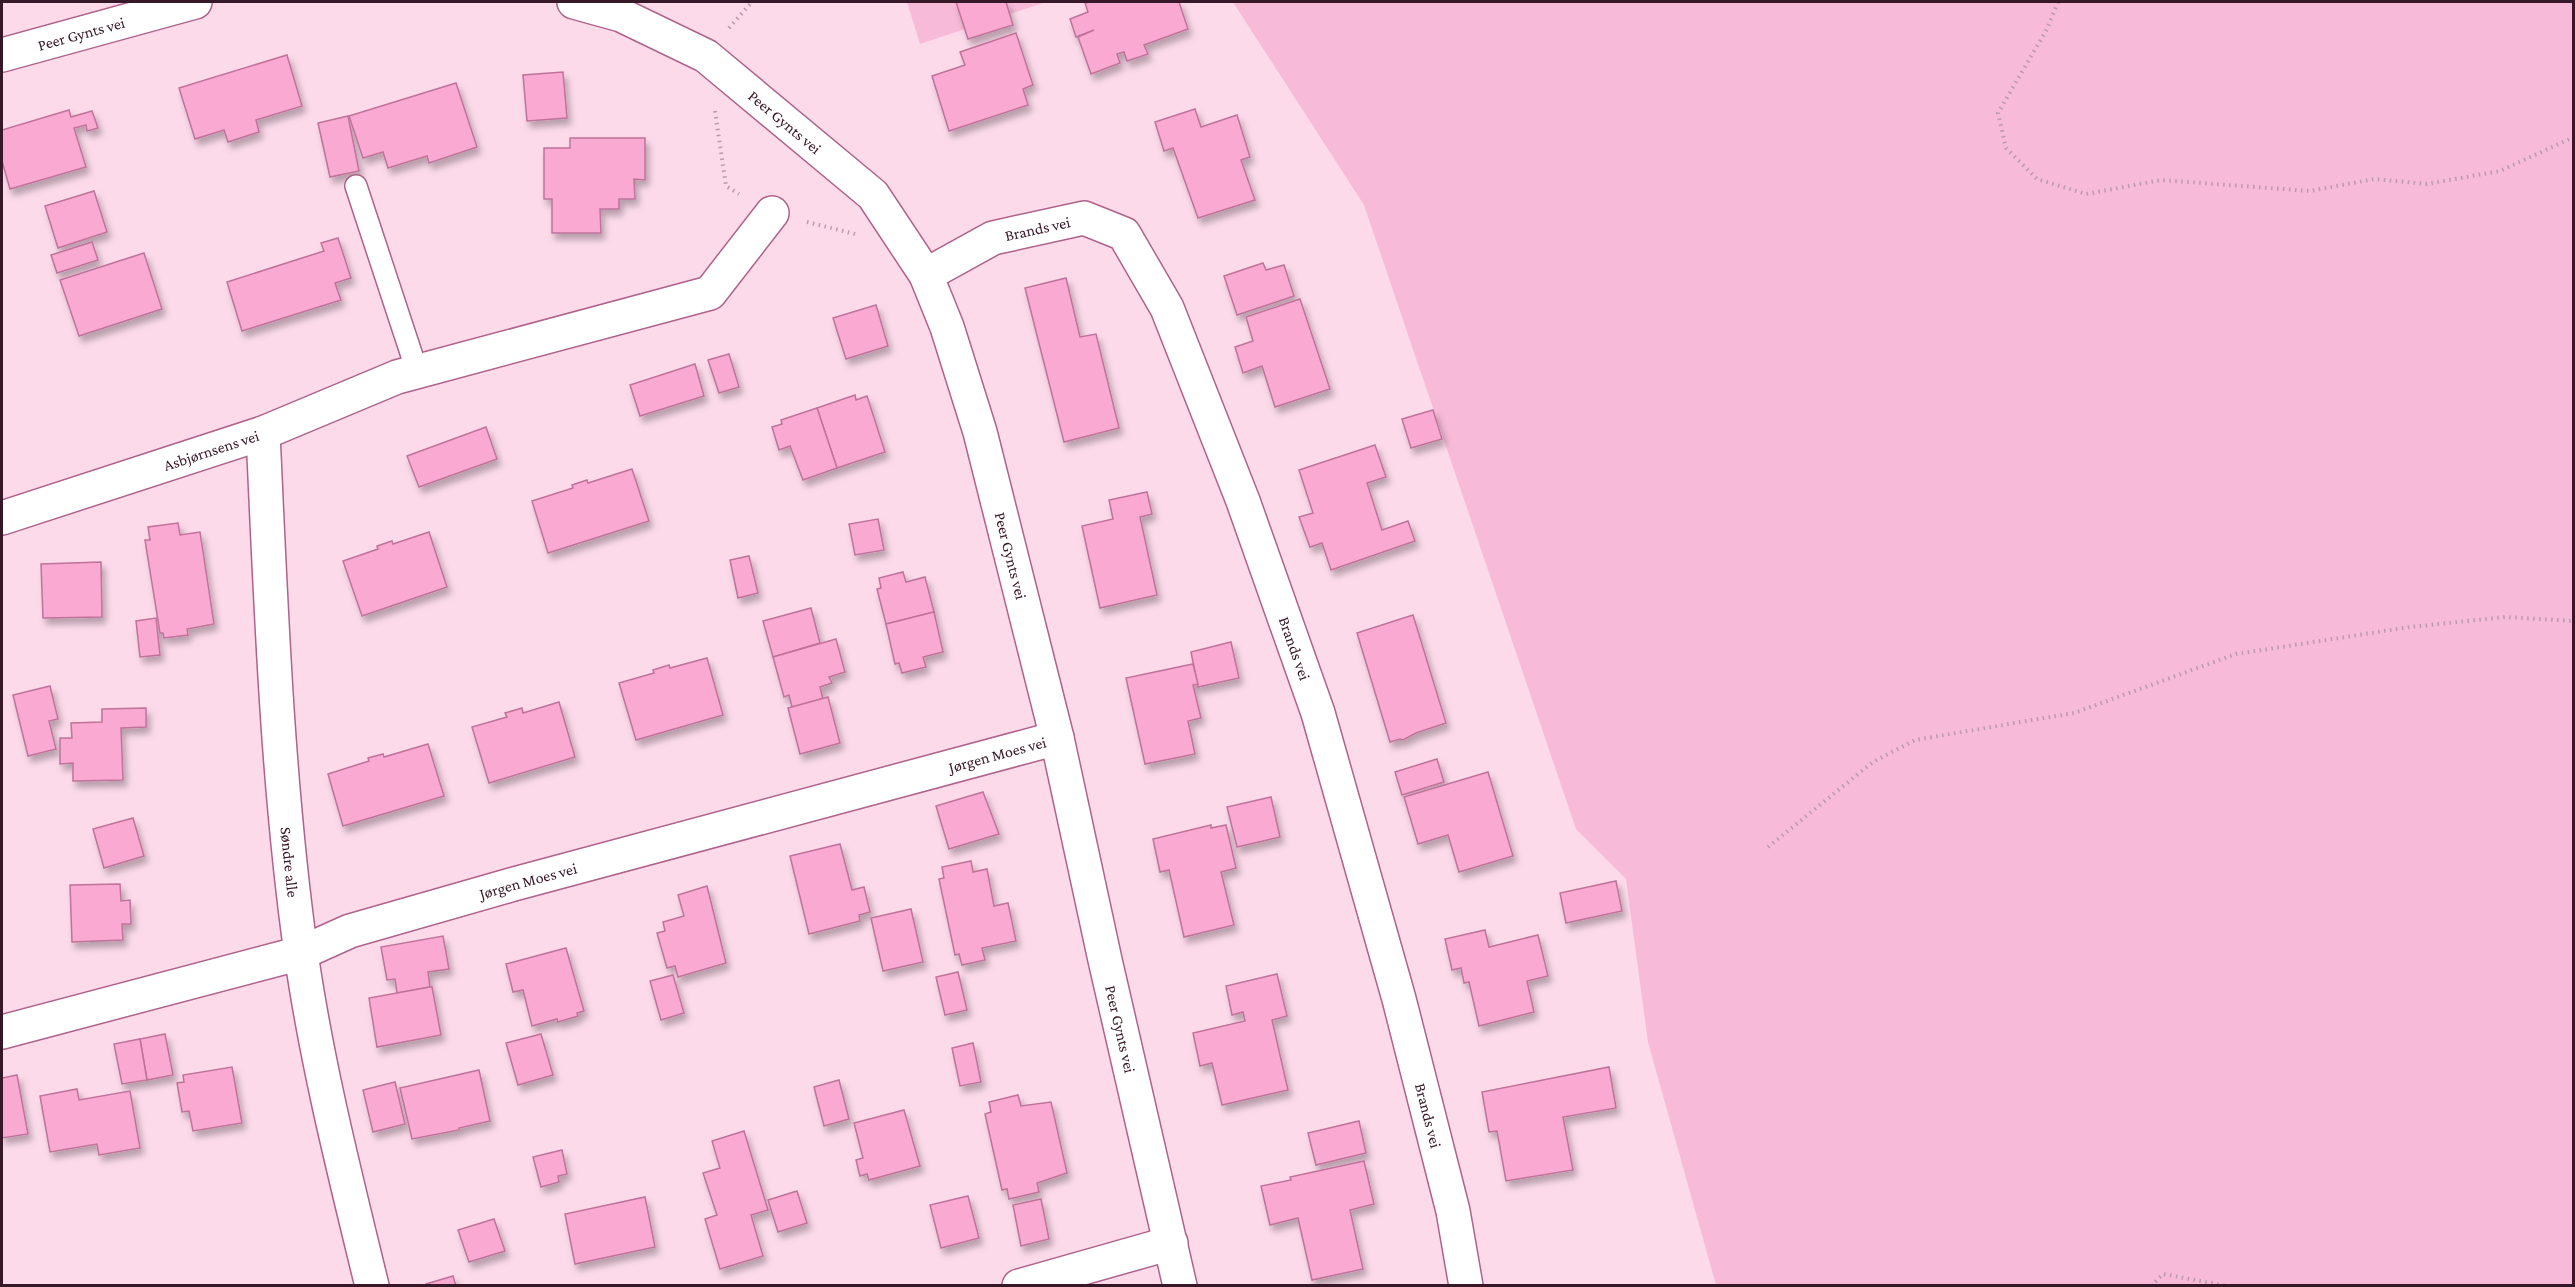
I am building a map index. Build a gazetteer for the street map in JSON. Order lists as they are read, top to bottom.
{
  "streets": {
    "street": [
      "Peer Gynts vei",
      "Brands vei",
      "Asbjørnsens vei",
      "Jørgen Moes vei",
      "Søndre alle"
    ]
  },
  "crossings": [
    ["Peer Gynts vei", "Brands vei"],
    ["Peer Gynts vei", "Jørgen Moes vei"],
    ["Asbjørnsens vei", "Søndre alle"],
    ["Jørgen Moes vei", "Søndre alle"]
  ]
}
